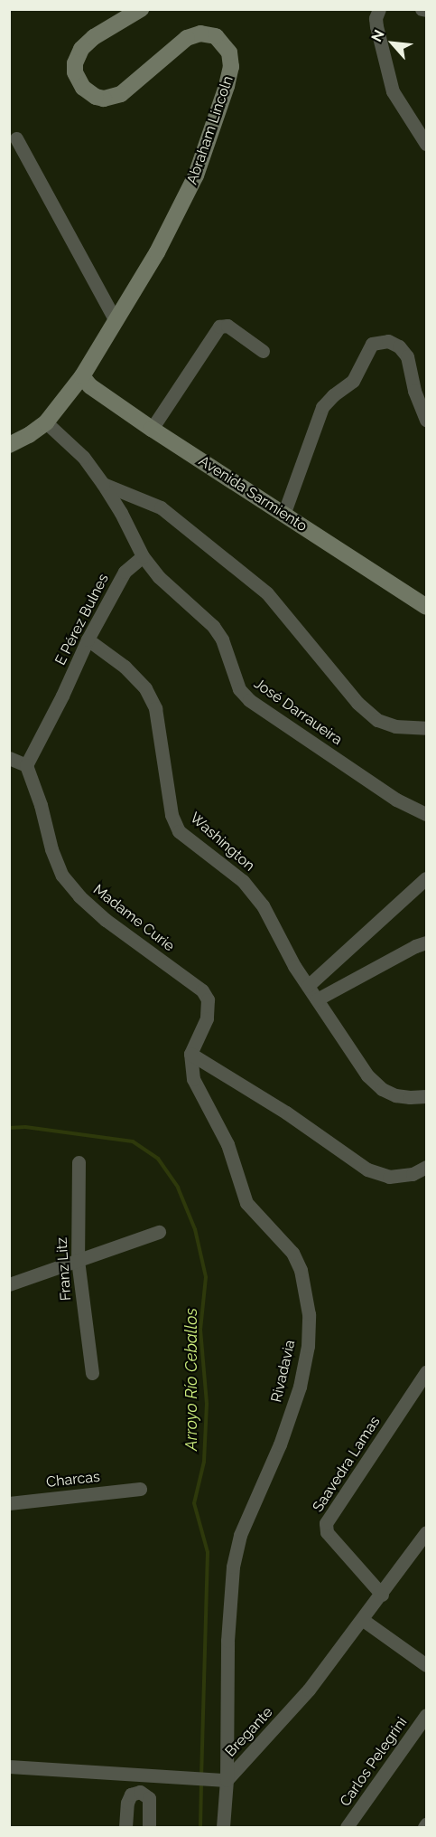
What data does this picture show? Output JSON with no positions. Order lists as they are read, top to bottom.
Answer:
{
  "streets": {
    "street": [
      "Abraham Lincoln",
      "Avenida Sarmiento",
      "E Pérez Bulnes",
      "José Darraueira",
      "Washington",
      "Madame Curie",
      "Franz Litz",
      "Rivadavia",
      "Saavedra Lamas",
      "Charcas",
      "Bregante",
      "Carlos Pelegrini"
    ]
  },
  "crossings": [
    ["Abraham Lincoln", "Avenida Sarmiento"],
    ["E Pérez Bulnes", "José Darraueira"],
    ["E Pérez Bulnes", "Washington"],
    ["E Pérez Bulnes", "Madame Curie"],
    ["Madame Curie", "Rivadavia"],
    ["Rivadavia", "Bregante"],
    ["Saavedra Lamas", "Bregante"]
  ],
  "water": ["Arroyo Río Ceballos"],
  "north": "top left"
}
